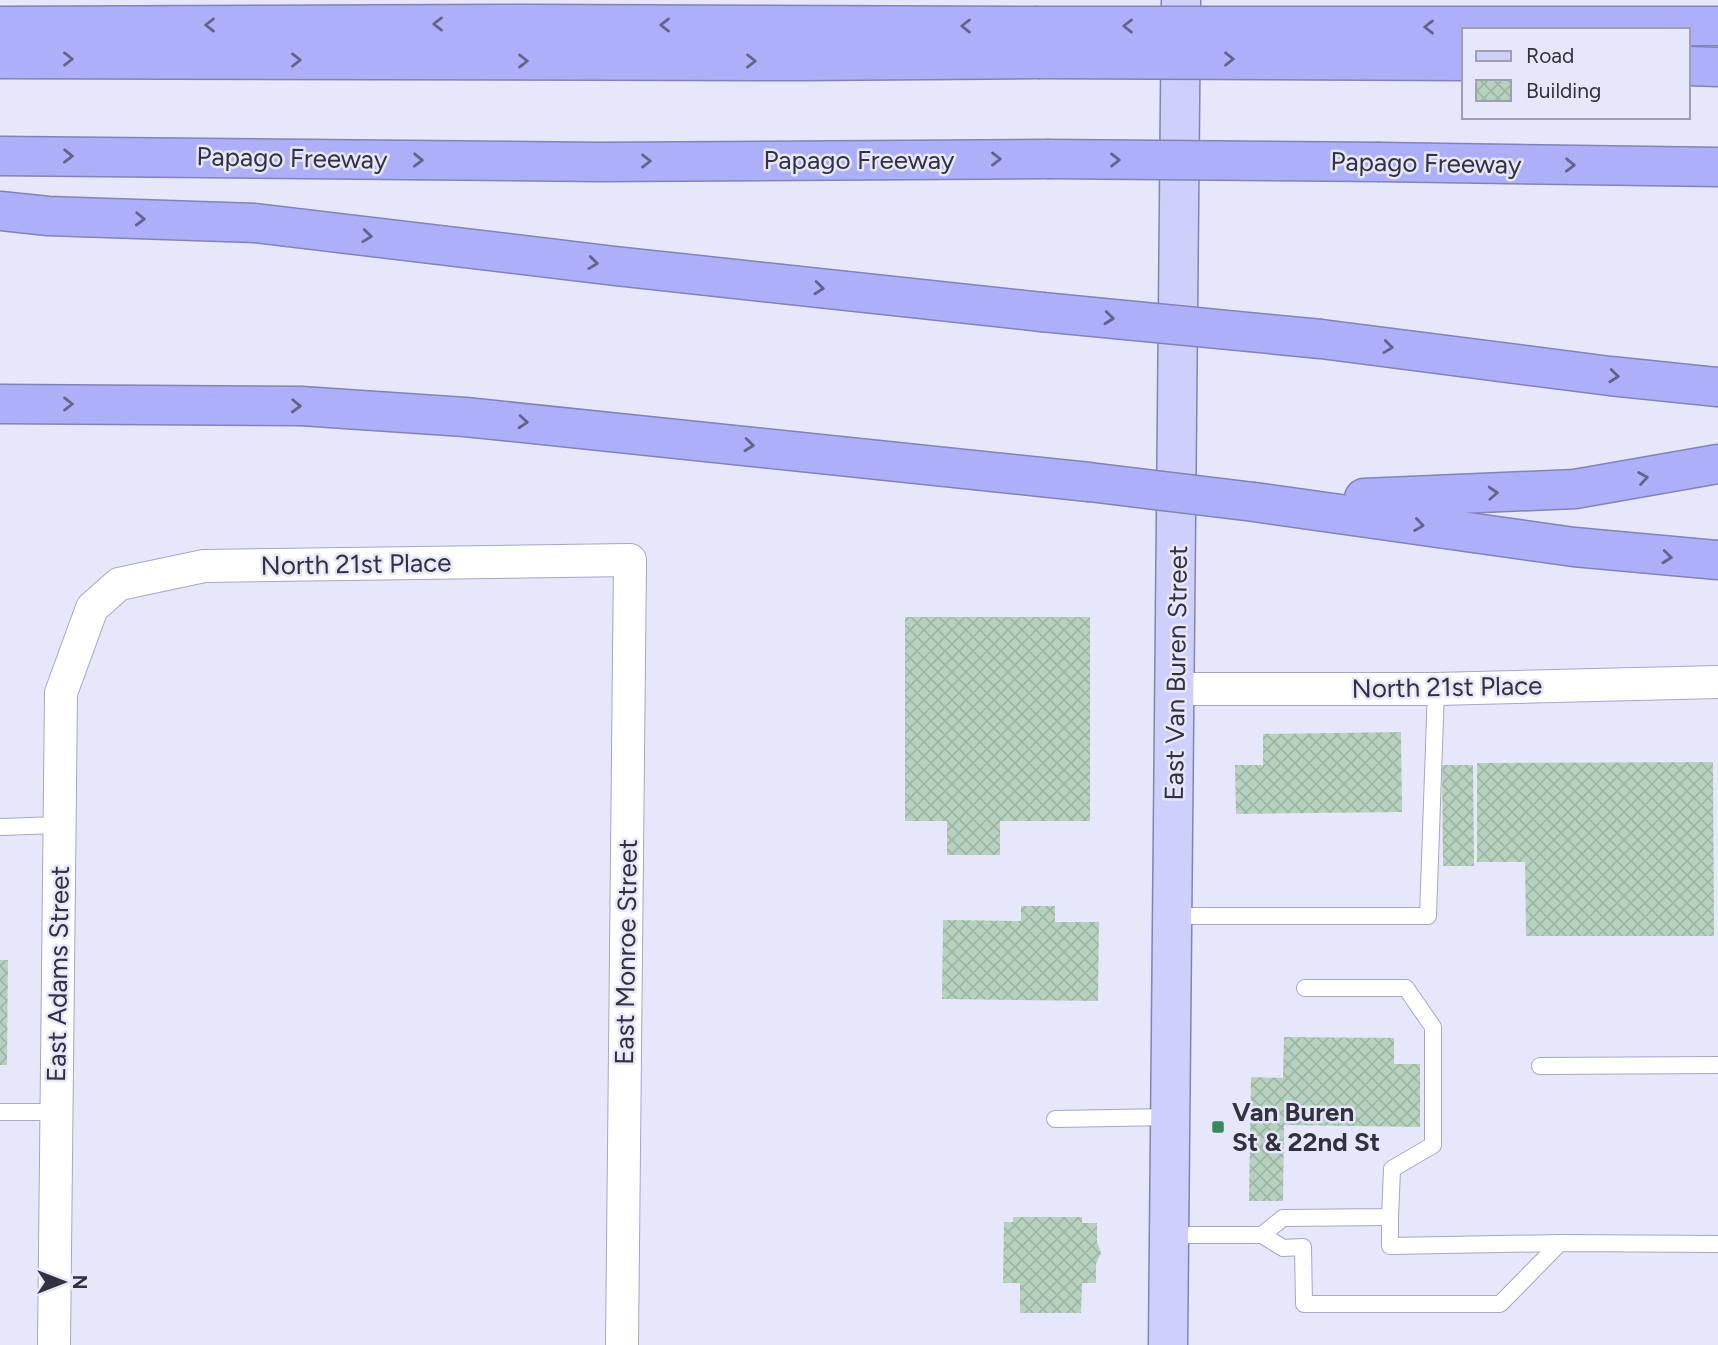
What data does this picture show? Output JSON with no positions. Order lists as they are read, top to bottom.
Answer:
{
  "streets": {
    "highway": ["Papago Freeway"],
    "main road": ["East Van Buren Street"],
    "street": ["North 21st Place", "East Monroe Street", "East Adams Street"]
  },
  "crossings": [
    ["North 21st Place", "East Van Buren Street"],
    ["North 21st Place", "East Monroe Street"],
    ["North 21st Place", "East Adams Street"]
  ],
  "places": {
    "transit": ["Van Buren St & 22nd St"]
  },
  "legend": ["Road", "Building"],
  "north": "right"
}
